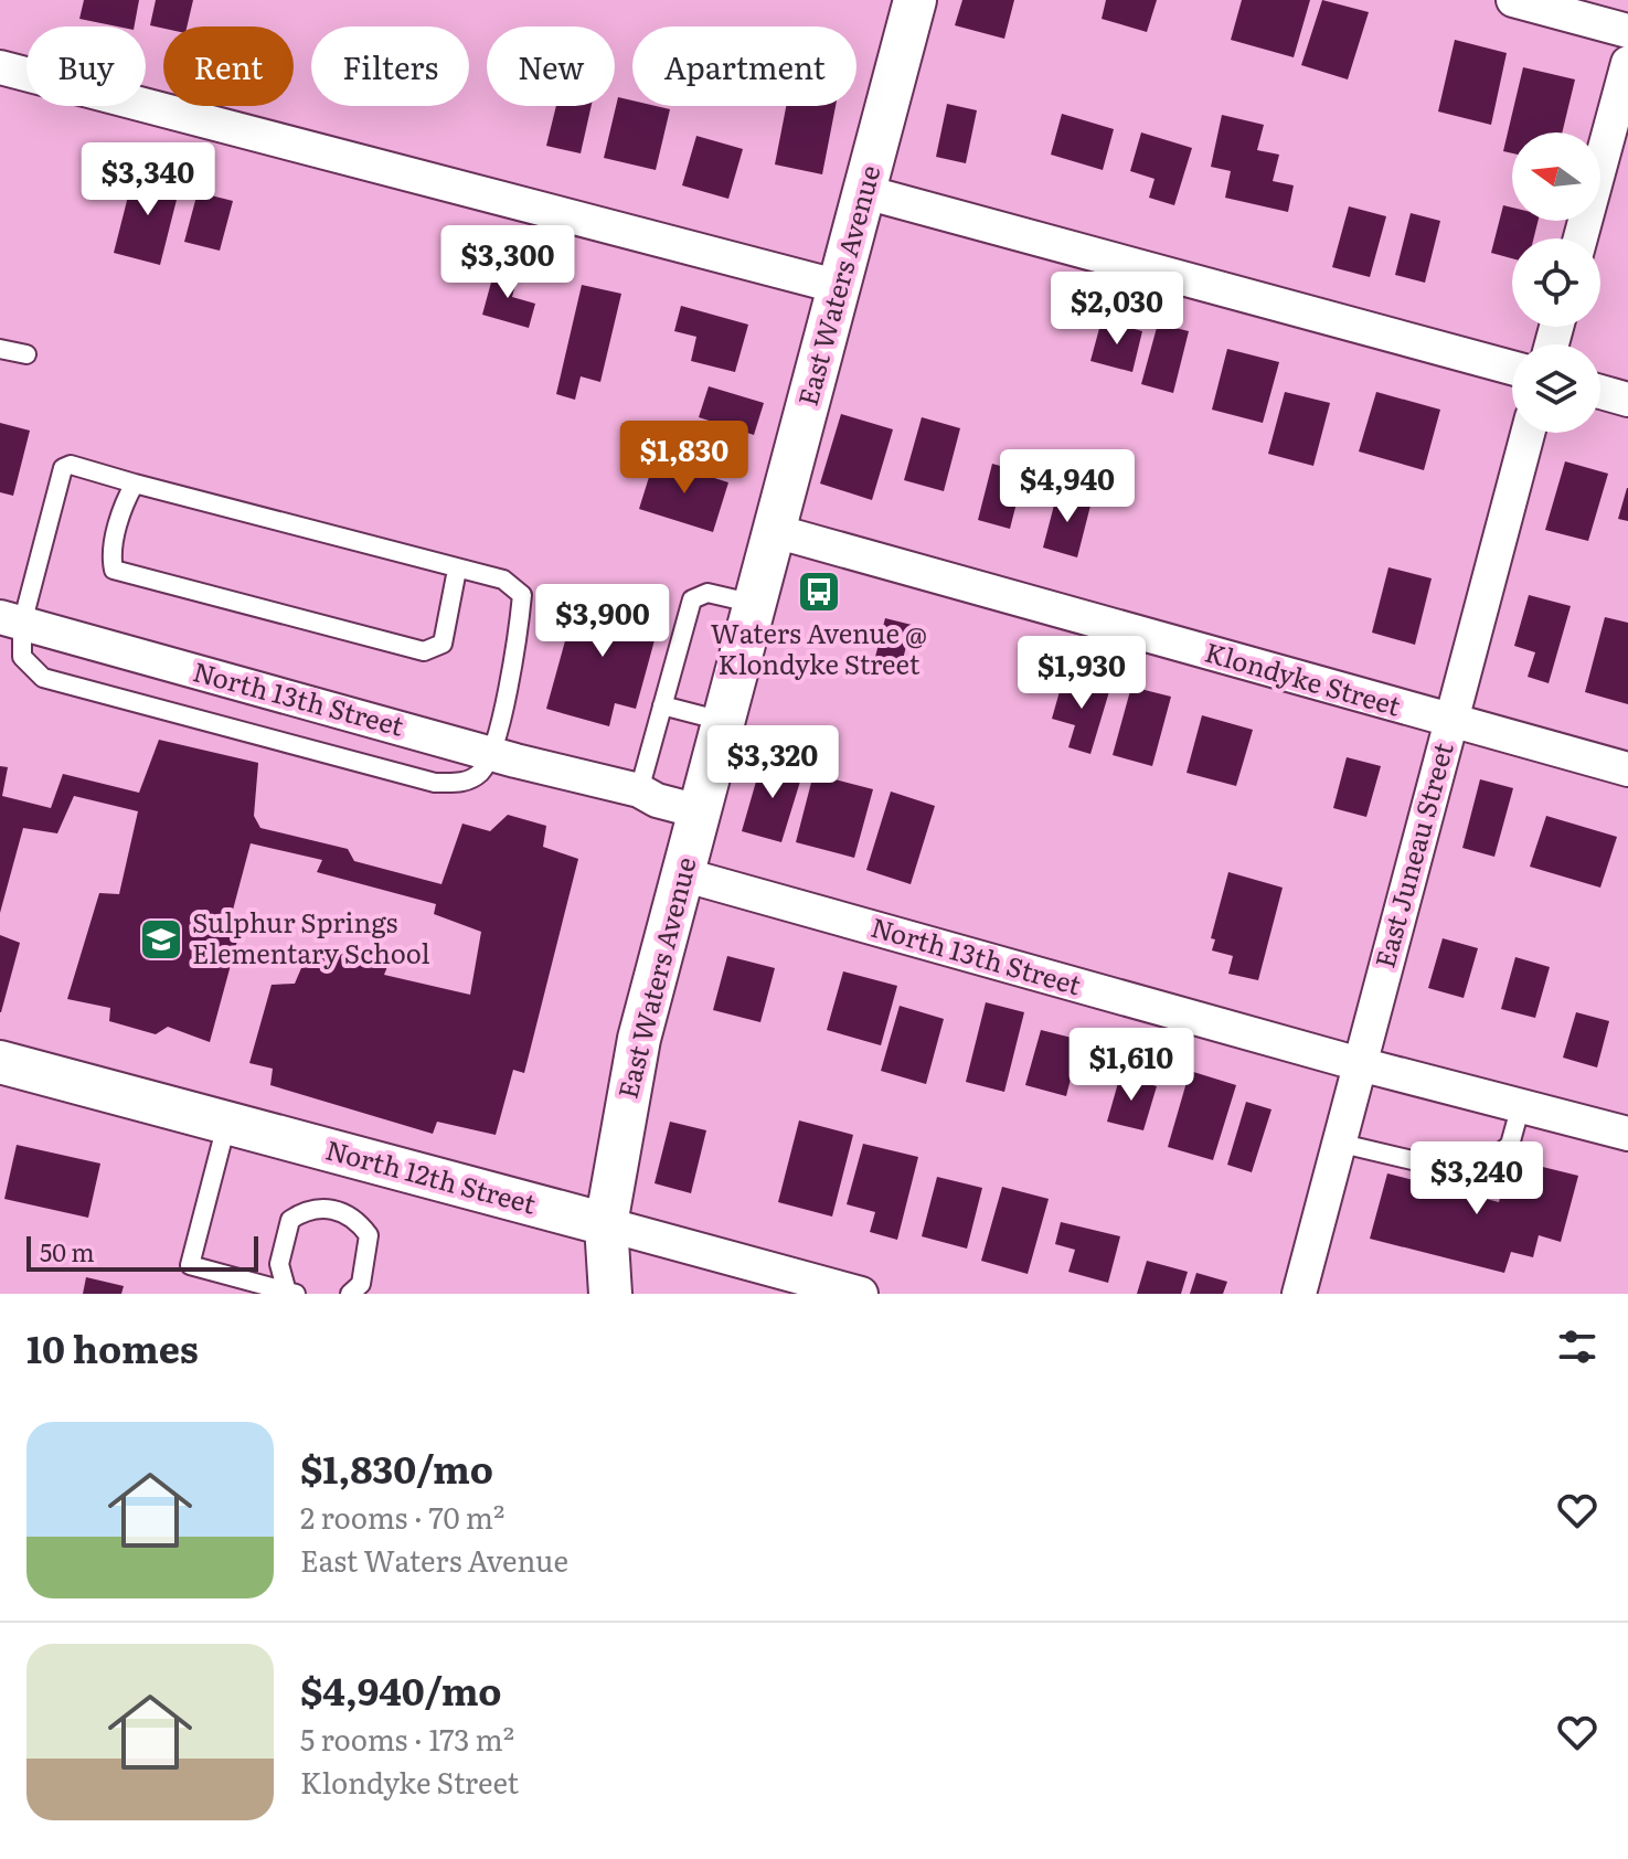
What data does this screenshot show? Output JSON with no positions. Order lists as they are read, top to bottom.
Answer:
{
  "streets": {
    "street": [
      "East Waters Avenue",
      "Klondyke Street",
      "North 13th Street",
      "East Juneau Street",
      "North 12th Street"
    ]
  },
  "crossings": [
    ["East Waters Avenue", "Klondyke Street"],
    ["East Waters Avenue", "North 13th Street"],
    ["East Waters Avenue", "North 12th Street"],
    ["Klondyke Street", "East Juneau Street"],
    ["North 13th Street", "East Juneau Street"]
  ],
  "places": {
    "bus stop": ["Waters Avenue @ Klondyke Street"],
    "school or university": ["Sulphur Springs Elementary School"]
  },
  "scale_bar": "50 m",
  "north": "left",
  "page": {
    "chip": [
      "Buy",
      "Rent",
      "Filters",
      "New",
      "Apartment"
    ],
    "price": [
      "$3,340",
      "$3,300",
      "$2,030",
      "$1,830",
      "$4,940",
      "$3,900",
      "$1,930",
      "$3,320",
      "$1,610",
      "$3,240"
    ],
    "scale": "50 m",
    "heading": "10 homes",
    "list": [
      {
        "name": "$1,830/mo",
        "note": "2 rooms · 70 m² · East Waters Avenue"
      },
      {
        "name": "$4,940/mo",
        "note": "5 rooms · 173 m² · Klondyke Street"
      }
    ]
  }
}
